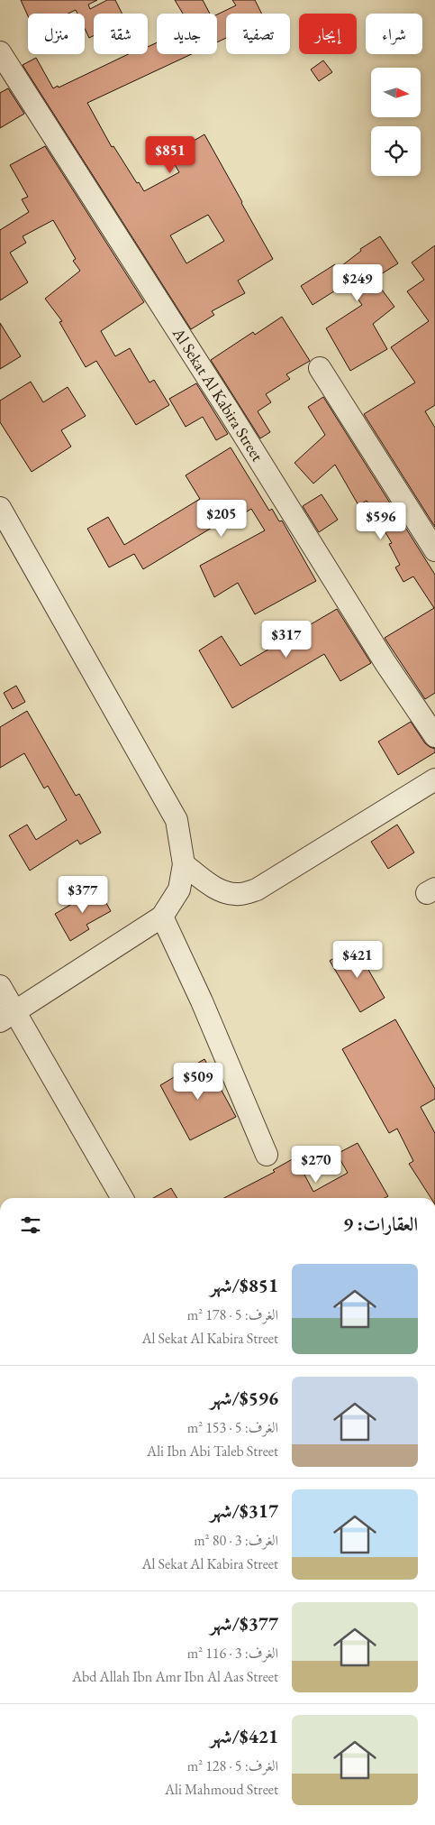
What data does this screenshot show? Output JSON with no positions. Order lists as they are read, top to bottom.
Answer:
{
  "streets": {
    "street": ["Al Sekat Al Kabira Street"]
  },
  "north": "right",
  "page": {
    "chip": [
      "شراء",
      "إيجار",
      "تصفية",
      "جديد",
      "شقة",
      "منزل"
    ],
    "price": [
      "$851",
      "$249",
      "$205",
      "$596",
      "$317",
      "$377",
      "$421",
      "$509",
      "$270"
    ],
    "heading": "العقارات: 9",
    "list": [
      {
        "name": "$851/شهر",
        "note": "الغرف: 5 · 178 m² · Al Sekat Al Kabira Street"
      },
      {
        "name": "$596/شهر",
        "note": "الغرف: 5 · 153 m² · Ali Ibn Abi Taleb Street"
      },
      {
        "name": "$317/شهر",
        "note": "الغرف: 3 · 80 m² · Al Sekat Al Kabira Street"
      },
      {
        "name": "$377/شهر",
        "note": "الغرف: 3 · 116 m² · Abd Allah Ibn Amr Ibn Al Aas Street"
      },
      {
        "name": "$421/شهر",
        "note": "الغرف: 5 · 128 m² · Ali Mahmoud Street"
      }
    ]
  }
}
